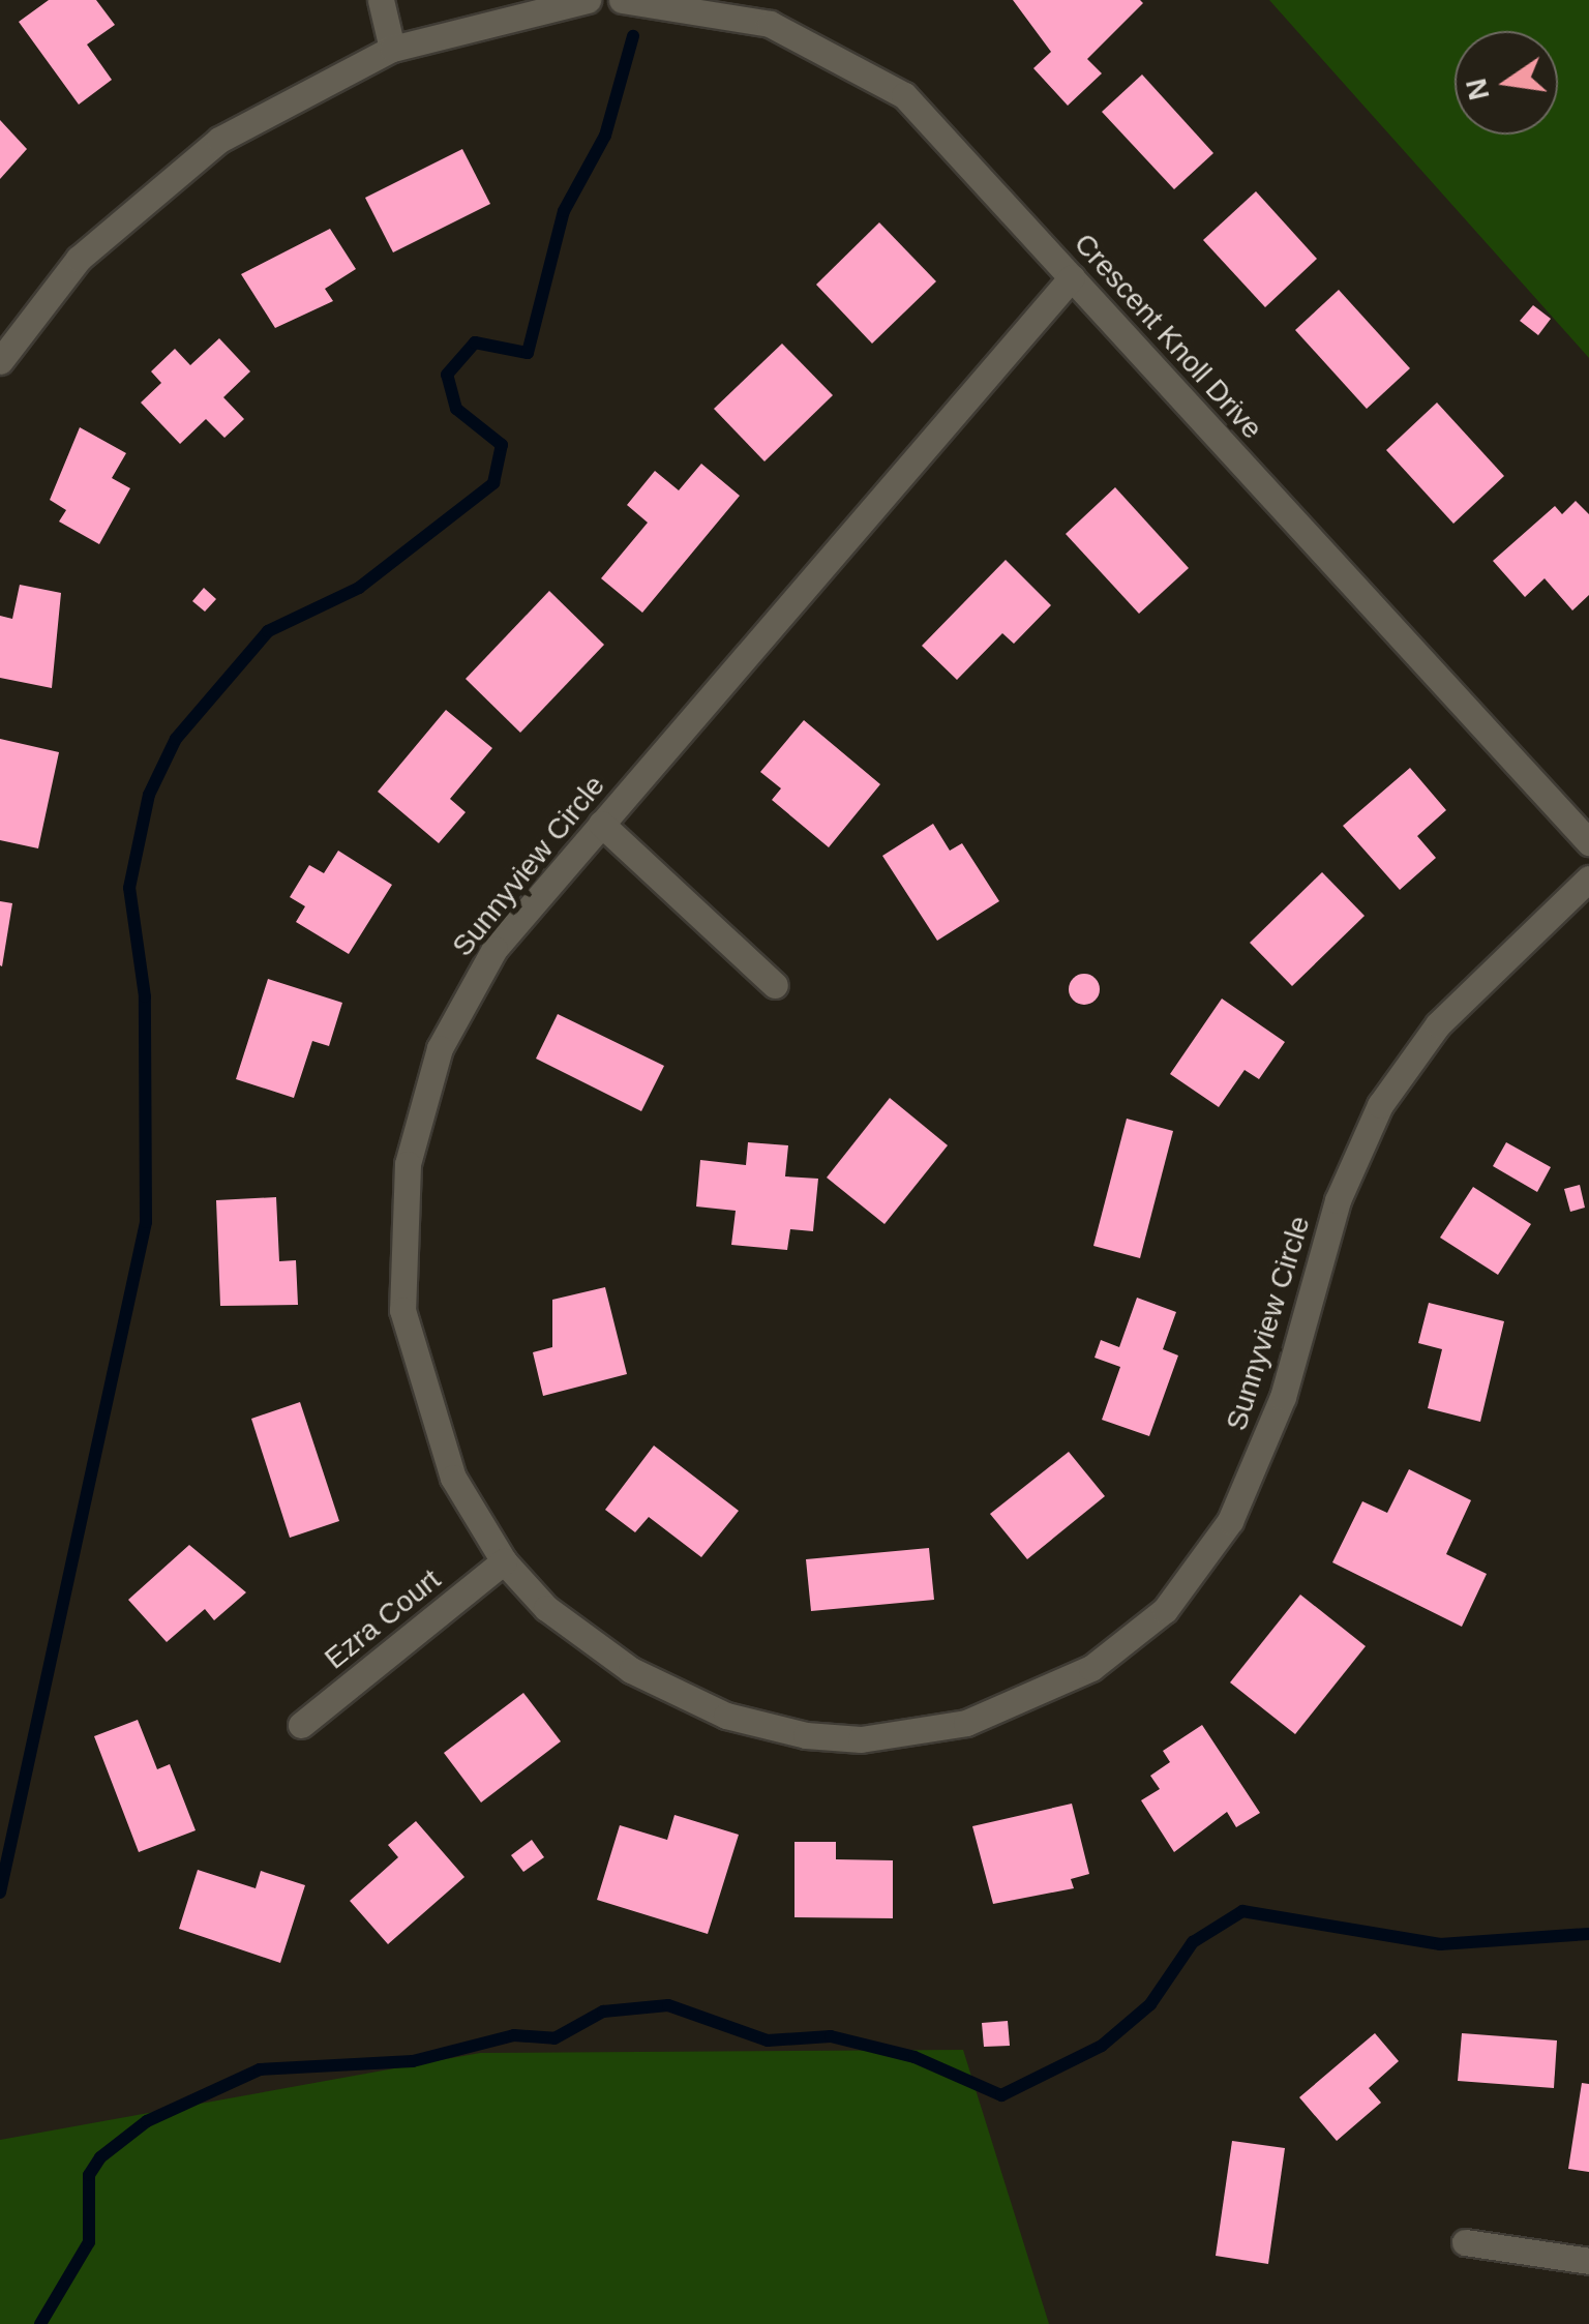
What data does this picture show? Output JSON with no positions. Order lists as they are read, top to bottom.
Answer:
{
  "streets": {
    "street": ["Crescent Knoll Drive", "Sunnyview Circle", "Ezra Court"]
  },
  "crossings": [
    ["Crescent Knoll Drive", "Sunnyview Circle"],
    ["Sunnyview Circle", "Ezra Court"]
  ],
  "north": "left"
}
